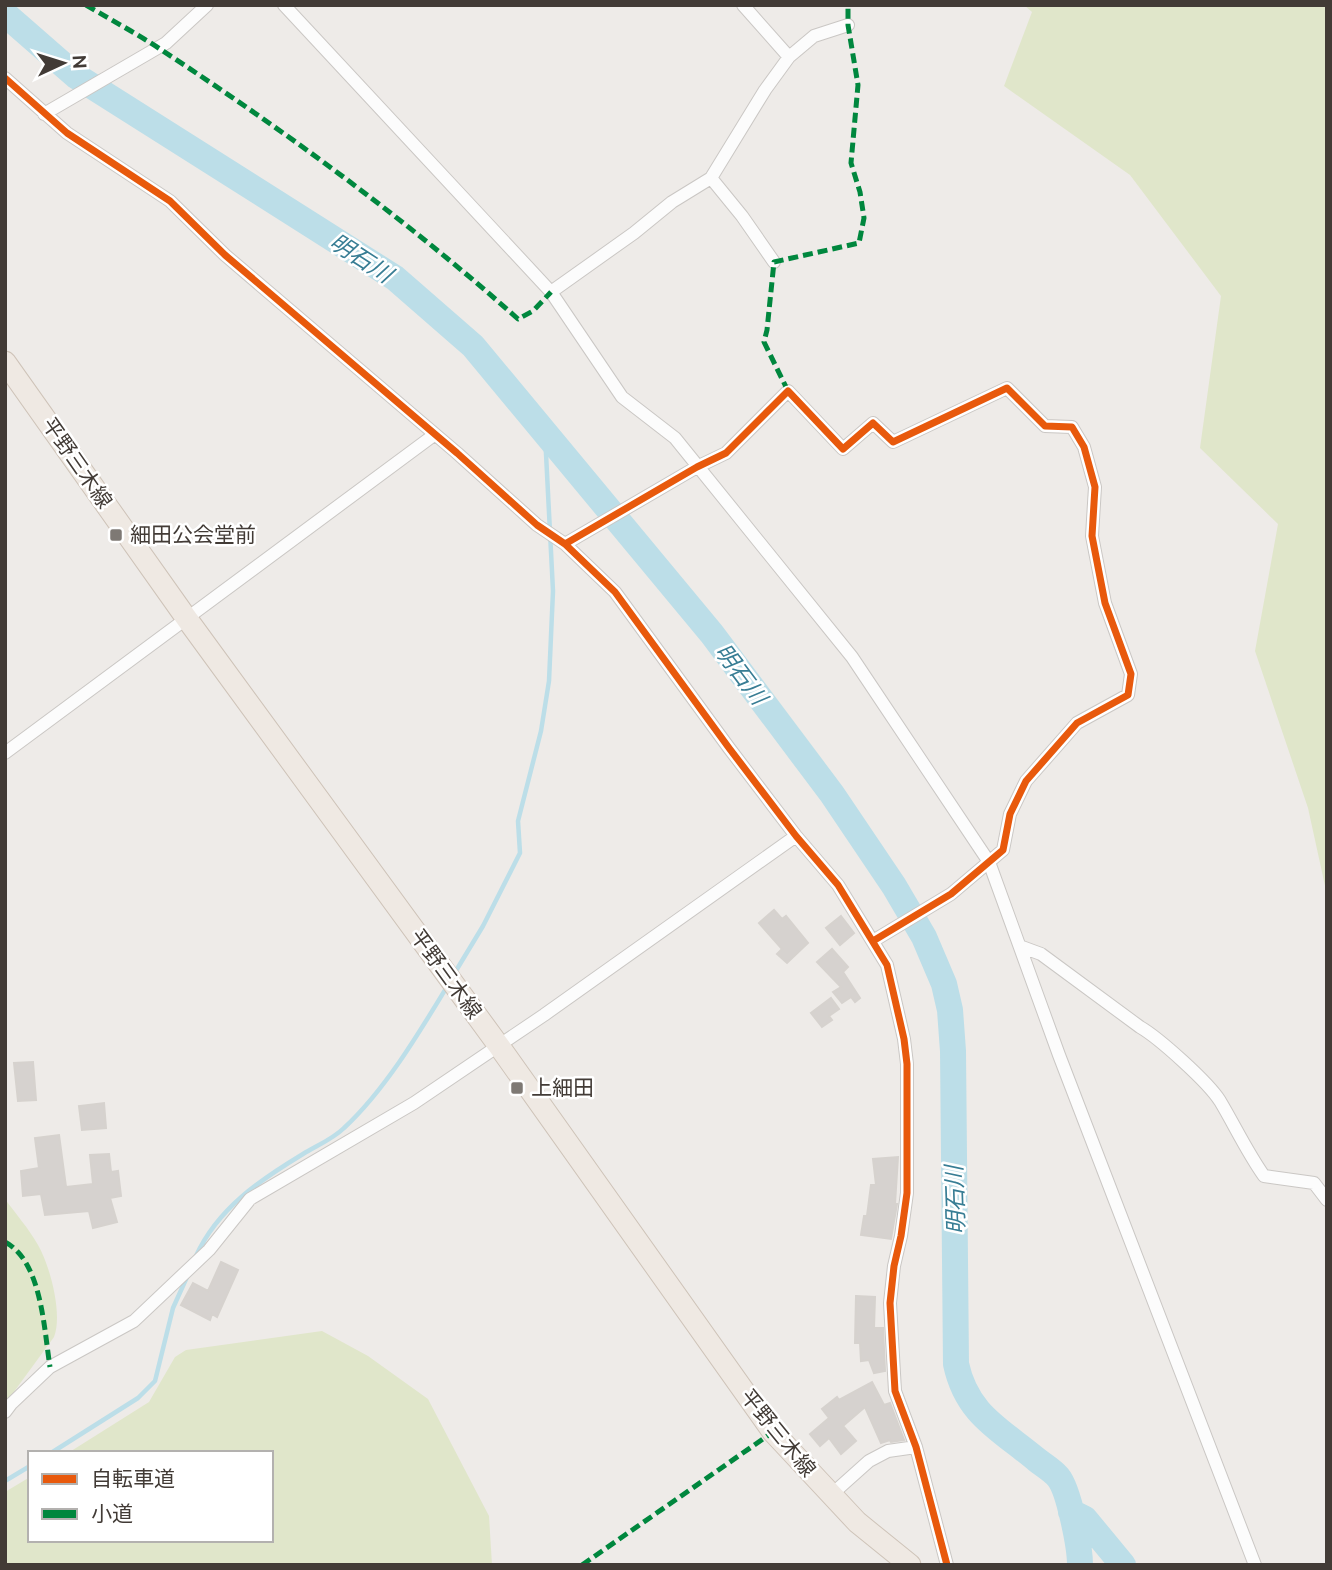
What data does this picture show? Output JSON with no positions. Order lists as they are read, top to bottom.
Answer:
{
  "streets": {
    "main road": ["平野三木線"]
  },
  "water": ["明石川"],
  "places": {
    "transit": ["細田公会堂前", "上細田"]
  },
  "legend": ["自転車道", "小道"],
  "north": "right"
}
